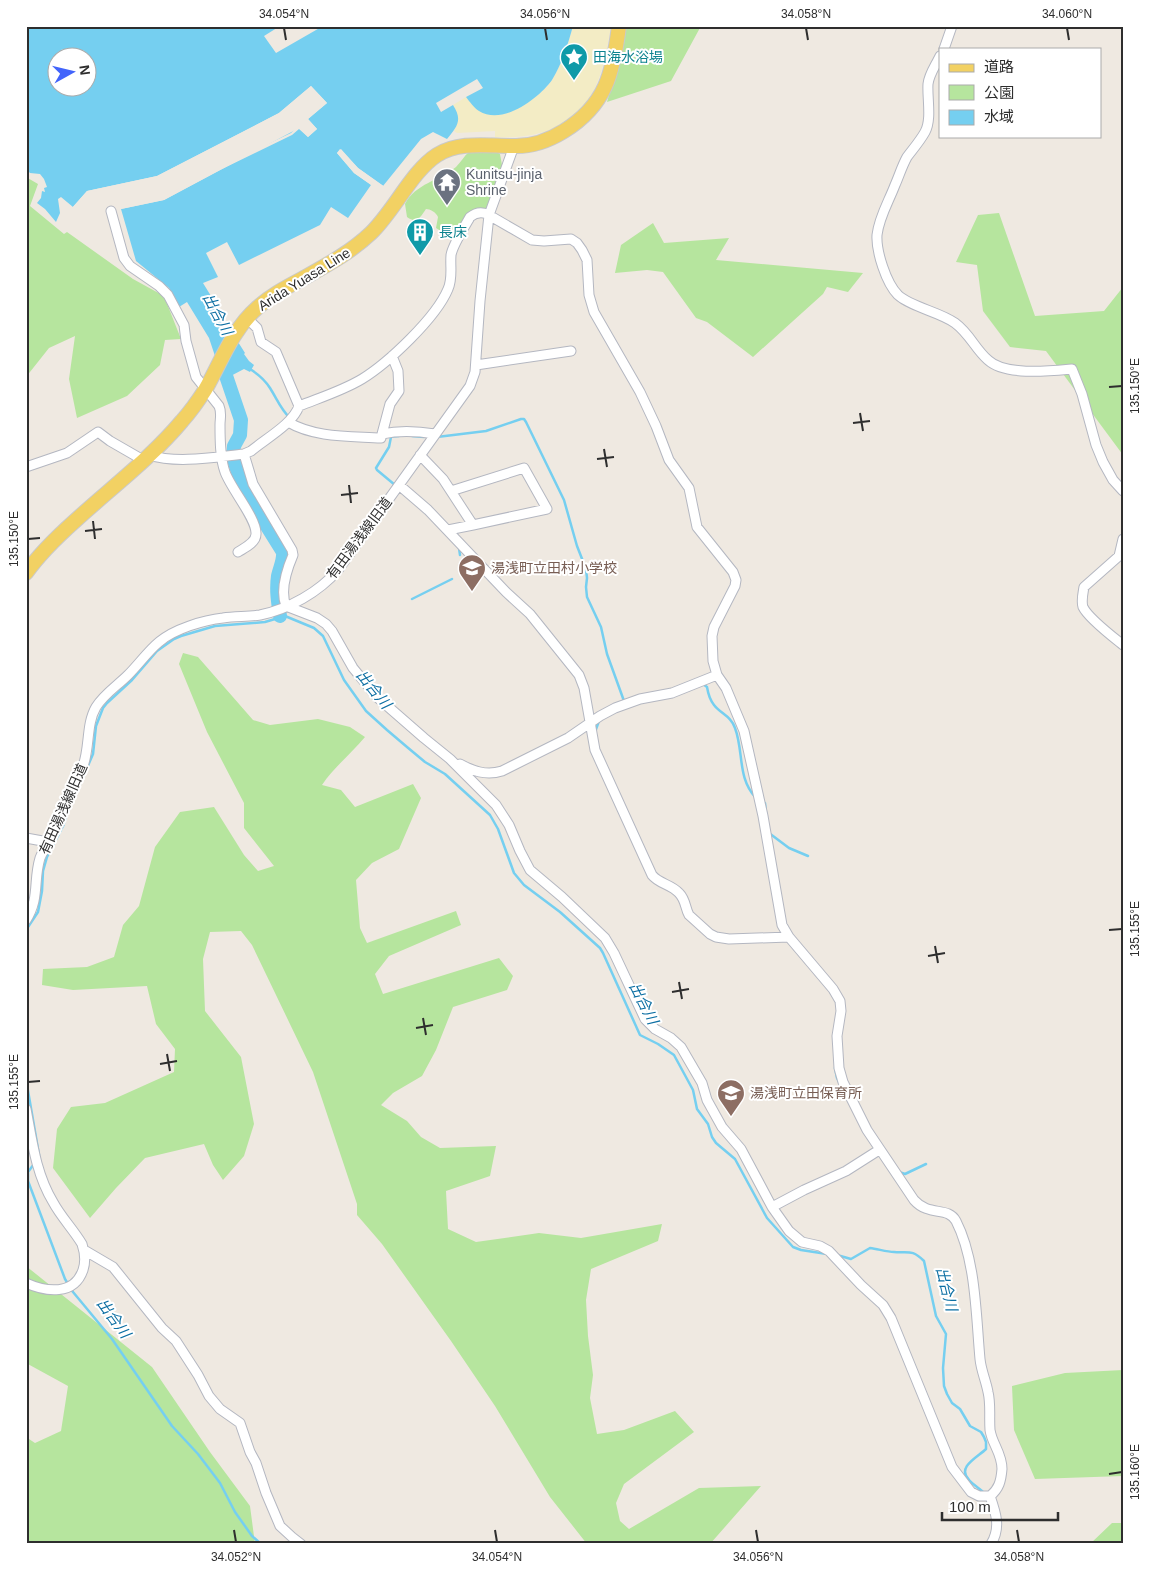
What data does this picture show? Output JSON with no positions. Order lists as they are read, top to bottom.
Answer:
{
  "streets": {
    "main road": ["Arida Yuasa Line"],
    "street": ["有田湯浅線旧道"]
  },
  "crossings": [
    ["Arida Yuasa Line", "有田湯浅線旧道"]
  ],
  "water": ["出合川"],
  "places": {
    "place": ["田海水浴場"],
    "temple": ["Kunitsu-jinja Shrine"],
    "building": ["長床"],
    "school or university": ["湯浅町立田村小学校", "湯浅町立田保育所"]
  },
  "legend": ["道路", "公園", "水域"],
  "scale_bar": "100 m",
  "north": "right",
  "coordinates": [
    "34.054°N",
    "34.056°N",
    "34.058°N",
    "34.060°N",
    "135.150°E",
    "135.155°E",
    "135.160°E",
    "34.052°N"
  ]
}
